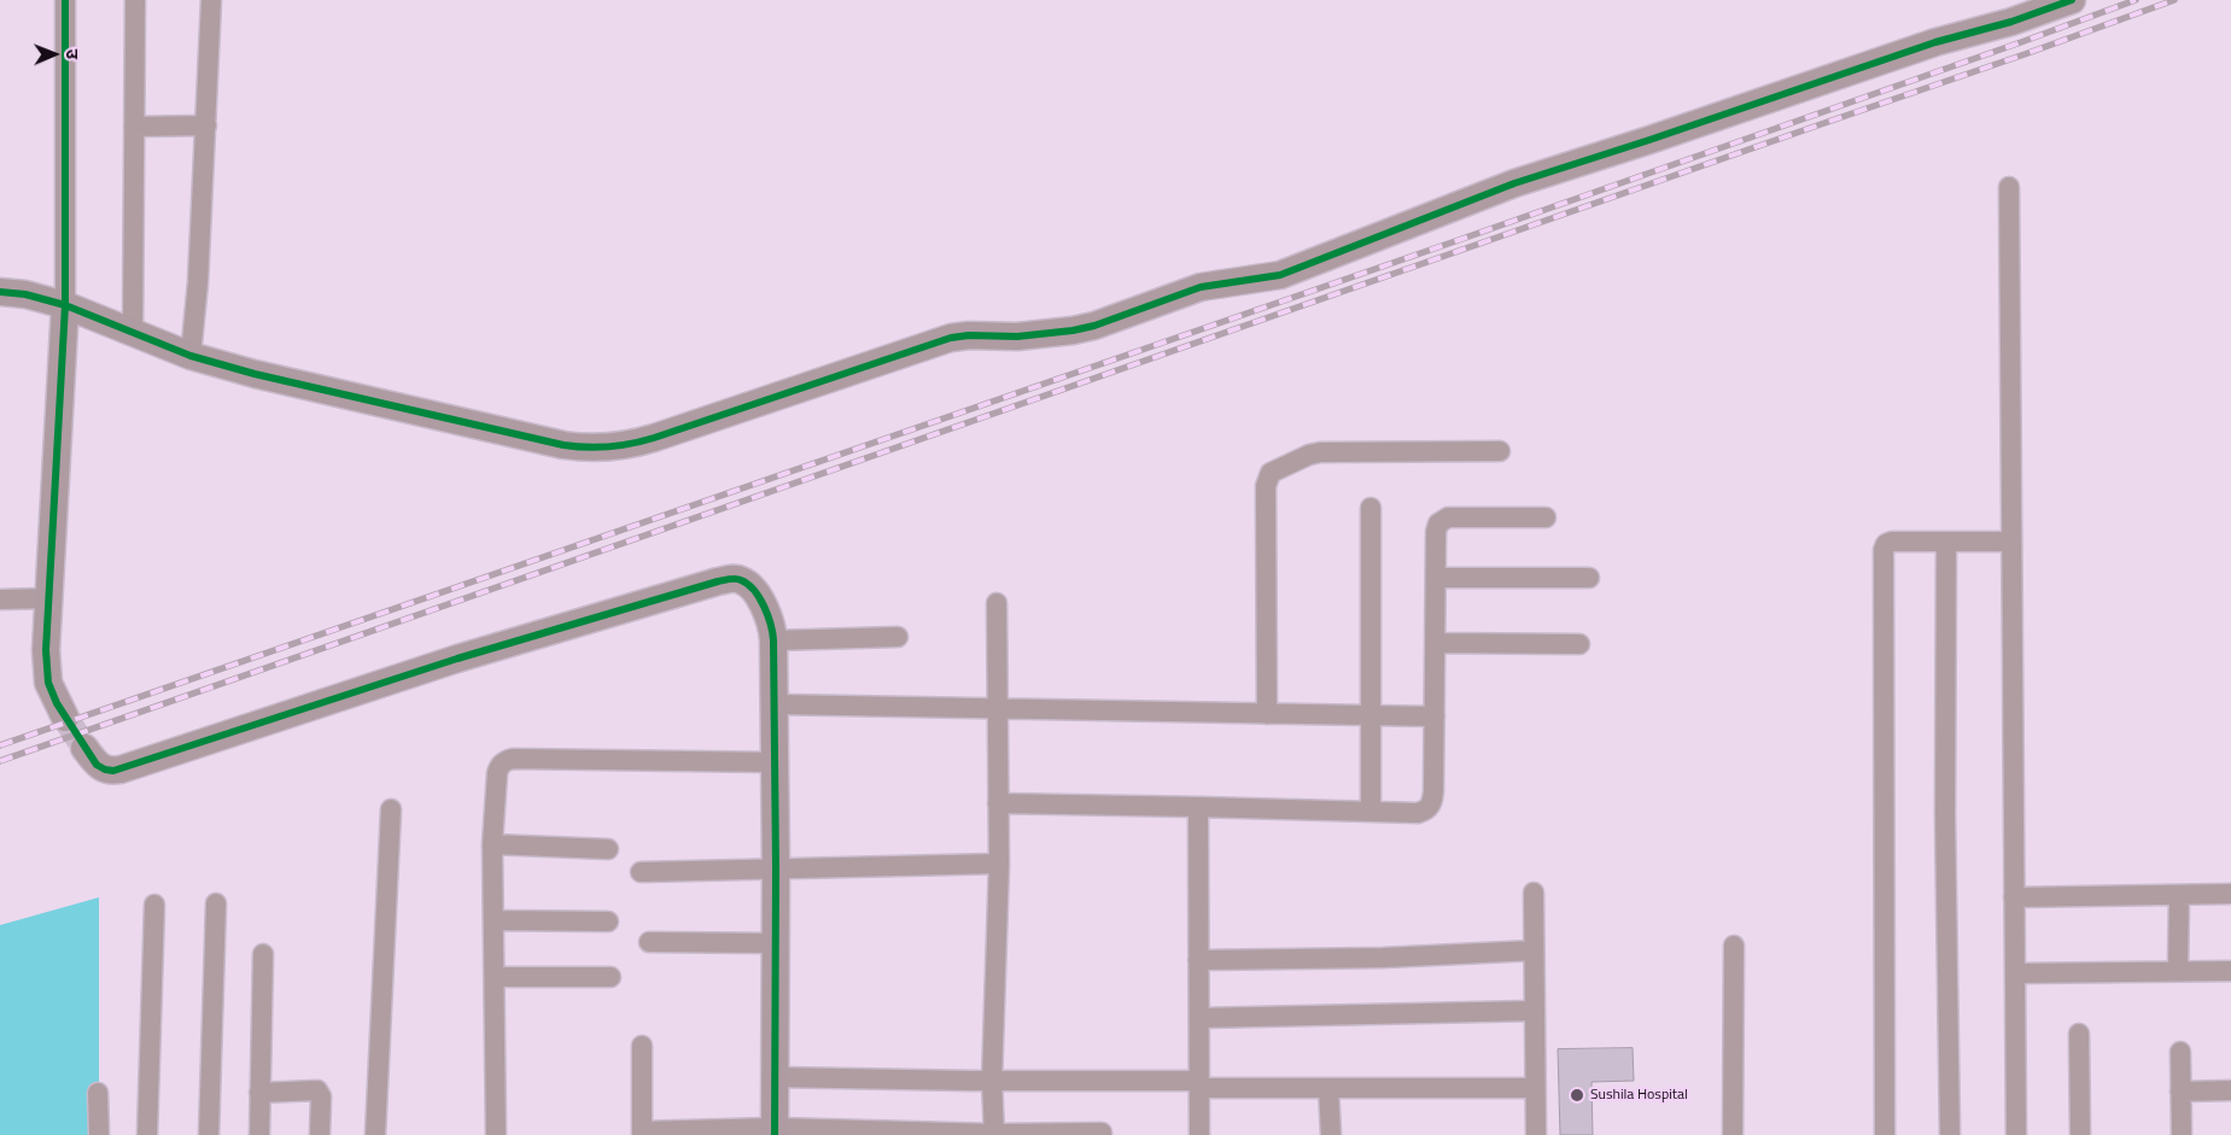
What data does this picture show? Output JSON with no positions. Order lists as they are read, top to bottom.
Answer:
{
  "places": ["Sushila Hospital"],
  "north": "right"
}
